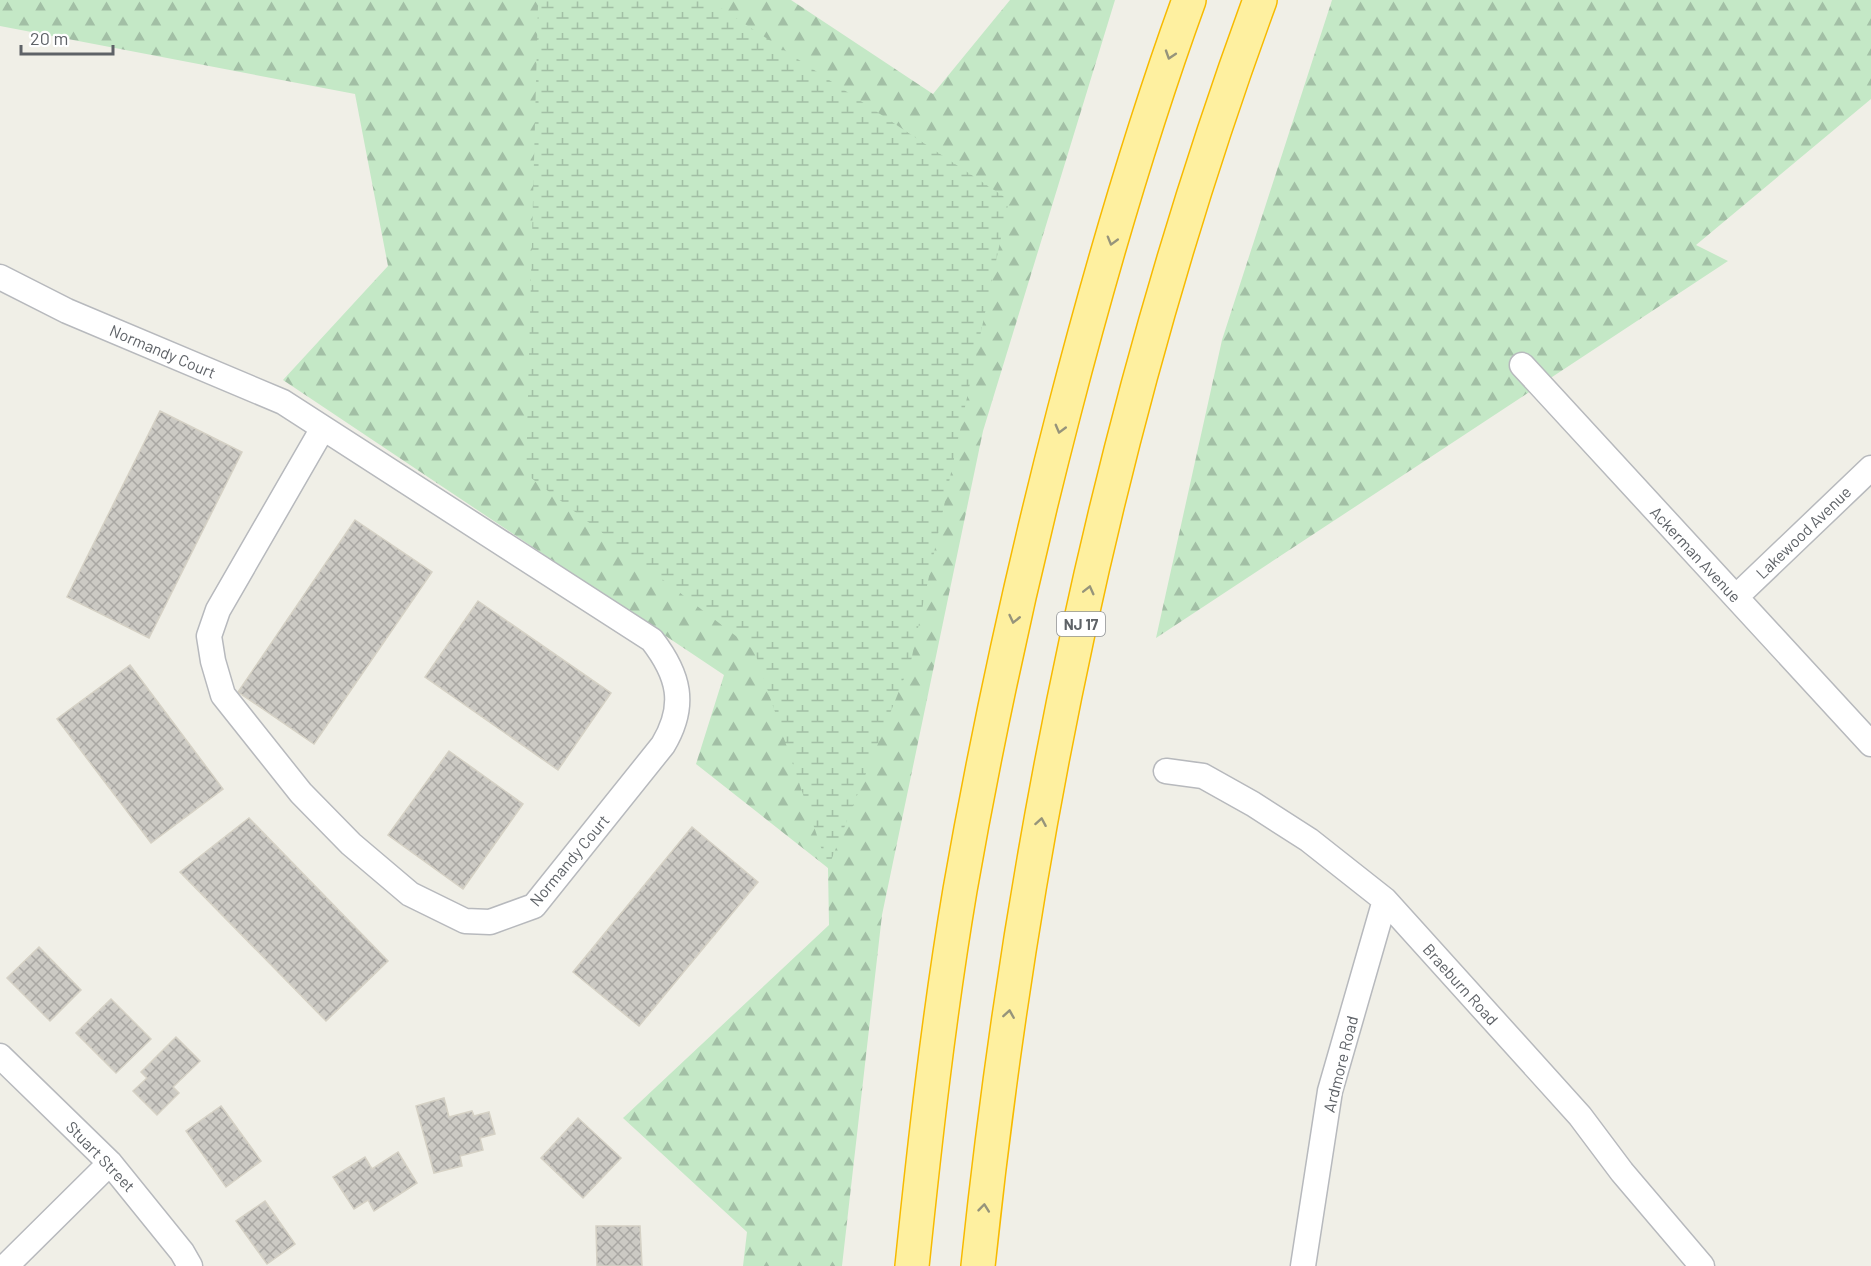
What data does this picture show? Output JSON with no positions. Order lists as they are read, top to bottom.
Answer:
{
  "streets": {
    "highway": ["NJ 17"],
    "street": [
      "Normandy Court",
      "Lakewood Avenue",
      "Ackerman Avenue",
      "Braeburn Road",
      "Ardmore Road",
      "Stuart Street"
    ]
  },
  "crossings": [
    ["Lakewood Avenue", "Ackerman Avenue"],
    ["Braeburn Road", "Ardmore Road"]
  ],
  "scale_bar": "20 m"
}
